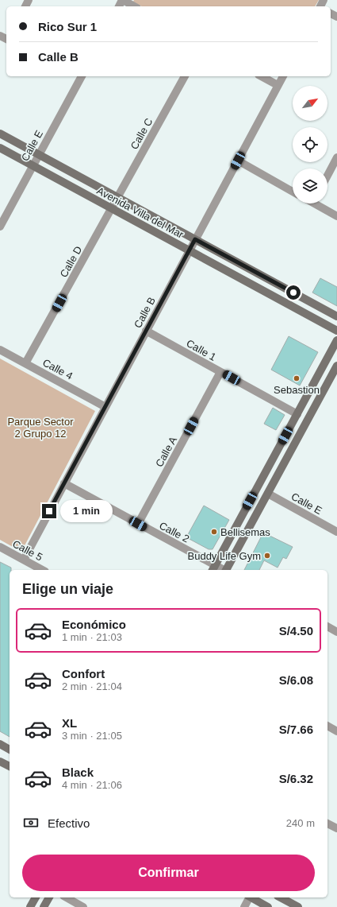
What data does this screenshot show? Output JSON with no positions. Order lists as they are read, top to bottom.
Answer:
{
  "streets": {
    "street": [
      "Calle C",
      "Calle E",
      "Avenida Villa del Mar",
      "Calle D",
      "Calle B",
      "Calle 1",
      "Calle 4",
      "Calle A",
      "Calle 2",
      "Calle 5"
    ]
  },
  "crossings": [
    ["Calle C", "Avenida Villa del Mar"],
    ["Calle C", "Calle D"],
    ["Calle E", "Avenida Villa del Mar"],
    ["Avenida Villa del Mar", "Calle D"],
    ["Avenida Villa del Mar", "Calle B"],
    ["Calle D", "Calle 4"],
    ["Calle B", "Calle 1"],
    ["Calle B", "Calle 4"],
    ["Calle B", "Calle 2"],
    ["Calle B", "Calle 5"],
    ["Calle 1", "Calle A"],
    ["Calle A", "Calle 2"]
  ],
  "parks": ["Parque Sector 2 Grupo 12"],
  "places": ["Sebastion", "Bellisemas", "Buddy Life Gym"],
  "north": "top right",
  "page": {
    "banner": ["Rico Sur 1", "Calle B"],
    "bubble": "1 min",
    "heading": "Elige un viaje",
    "list": [
      {
        "name": "Económico",
        "note": "1 min · 21:03",
        "value": "S/4.50"
      },
      {
        "name": "Confort",
        "note": "2 min · 21:04",
        "value": "S/6.08"
      },
      {
        "name": "XL",
        "note": "3 min · 21:05",
        "value": "S/7.66"
      },
      {
        "name": "Black",
        "note": "4 min · 21:06",
        "value": "S/6.32"
      }
    ],
    "pay": ["Efectivo", "240 m"],
    "buttons": "Confirmar"
  }
}
